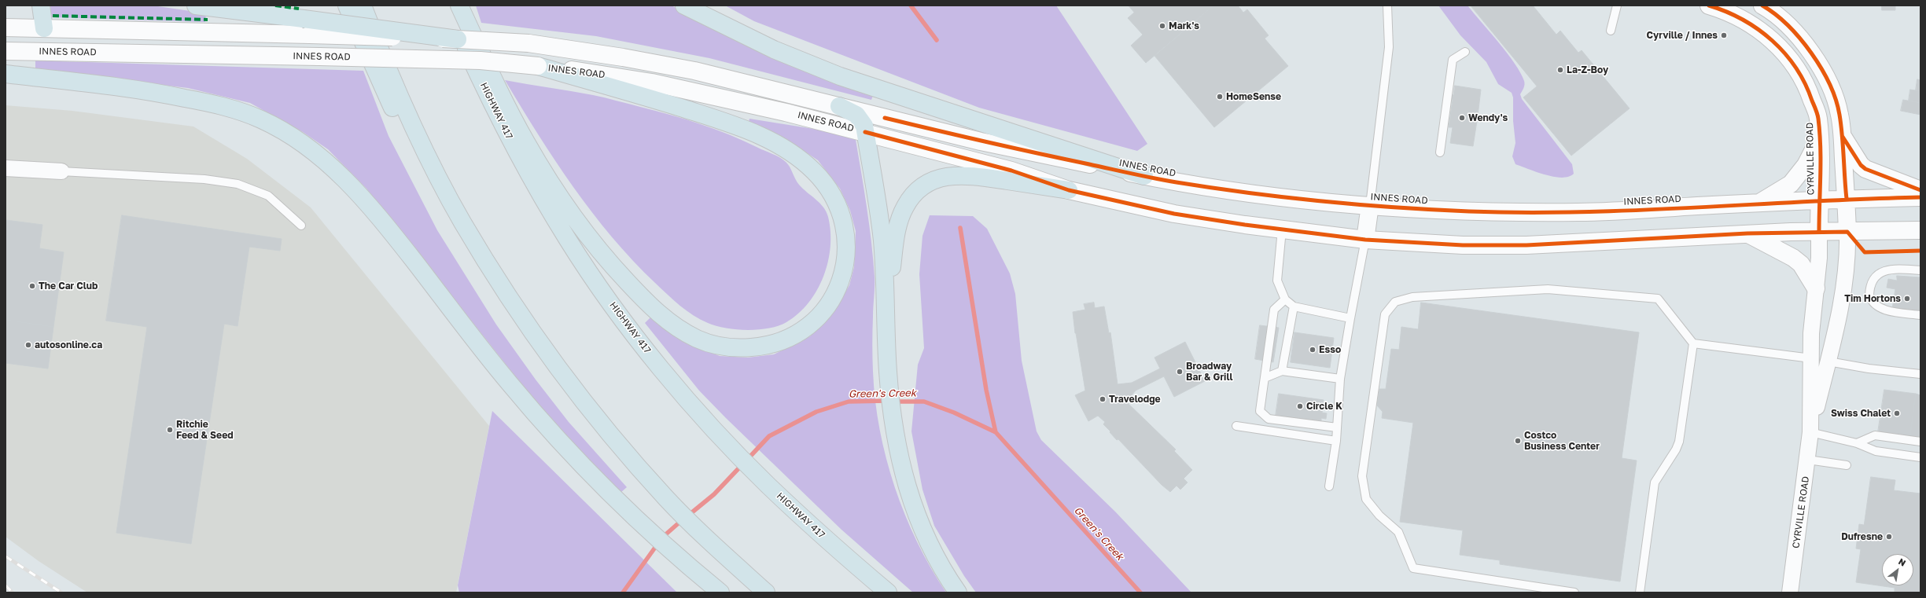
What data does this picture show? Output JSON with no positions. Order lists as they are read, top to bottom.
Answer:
{
  "streets": {
    "highway": ["HIGHWAY 417"],
    "main road": ["INNES ROAD", "CYRVILLE ROAD"]
  },
  "crossings": [
    ["INNES ROAD", "CYRVILLE ROAD"]
  ],
  "water": ["Green's Creek"],
  "places": [
    "Mark's",
    "Cyrville / Innes",
    "La-Z-Boy",
    "HomeSense",
    "Wendy's",
    "The Car Club",
    "Tim Hortons",
    "autosonline.ca",
    "Esso",
    "Broadway Bar & Grill",
    "Travelodge",
    "Circle K",
    "Swiss Chalet",
    "Ritchie Feed & Seed",
    "Costco Business Center",
    "Dufresne"
  ],
  "north": "top right"
}
